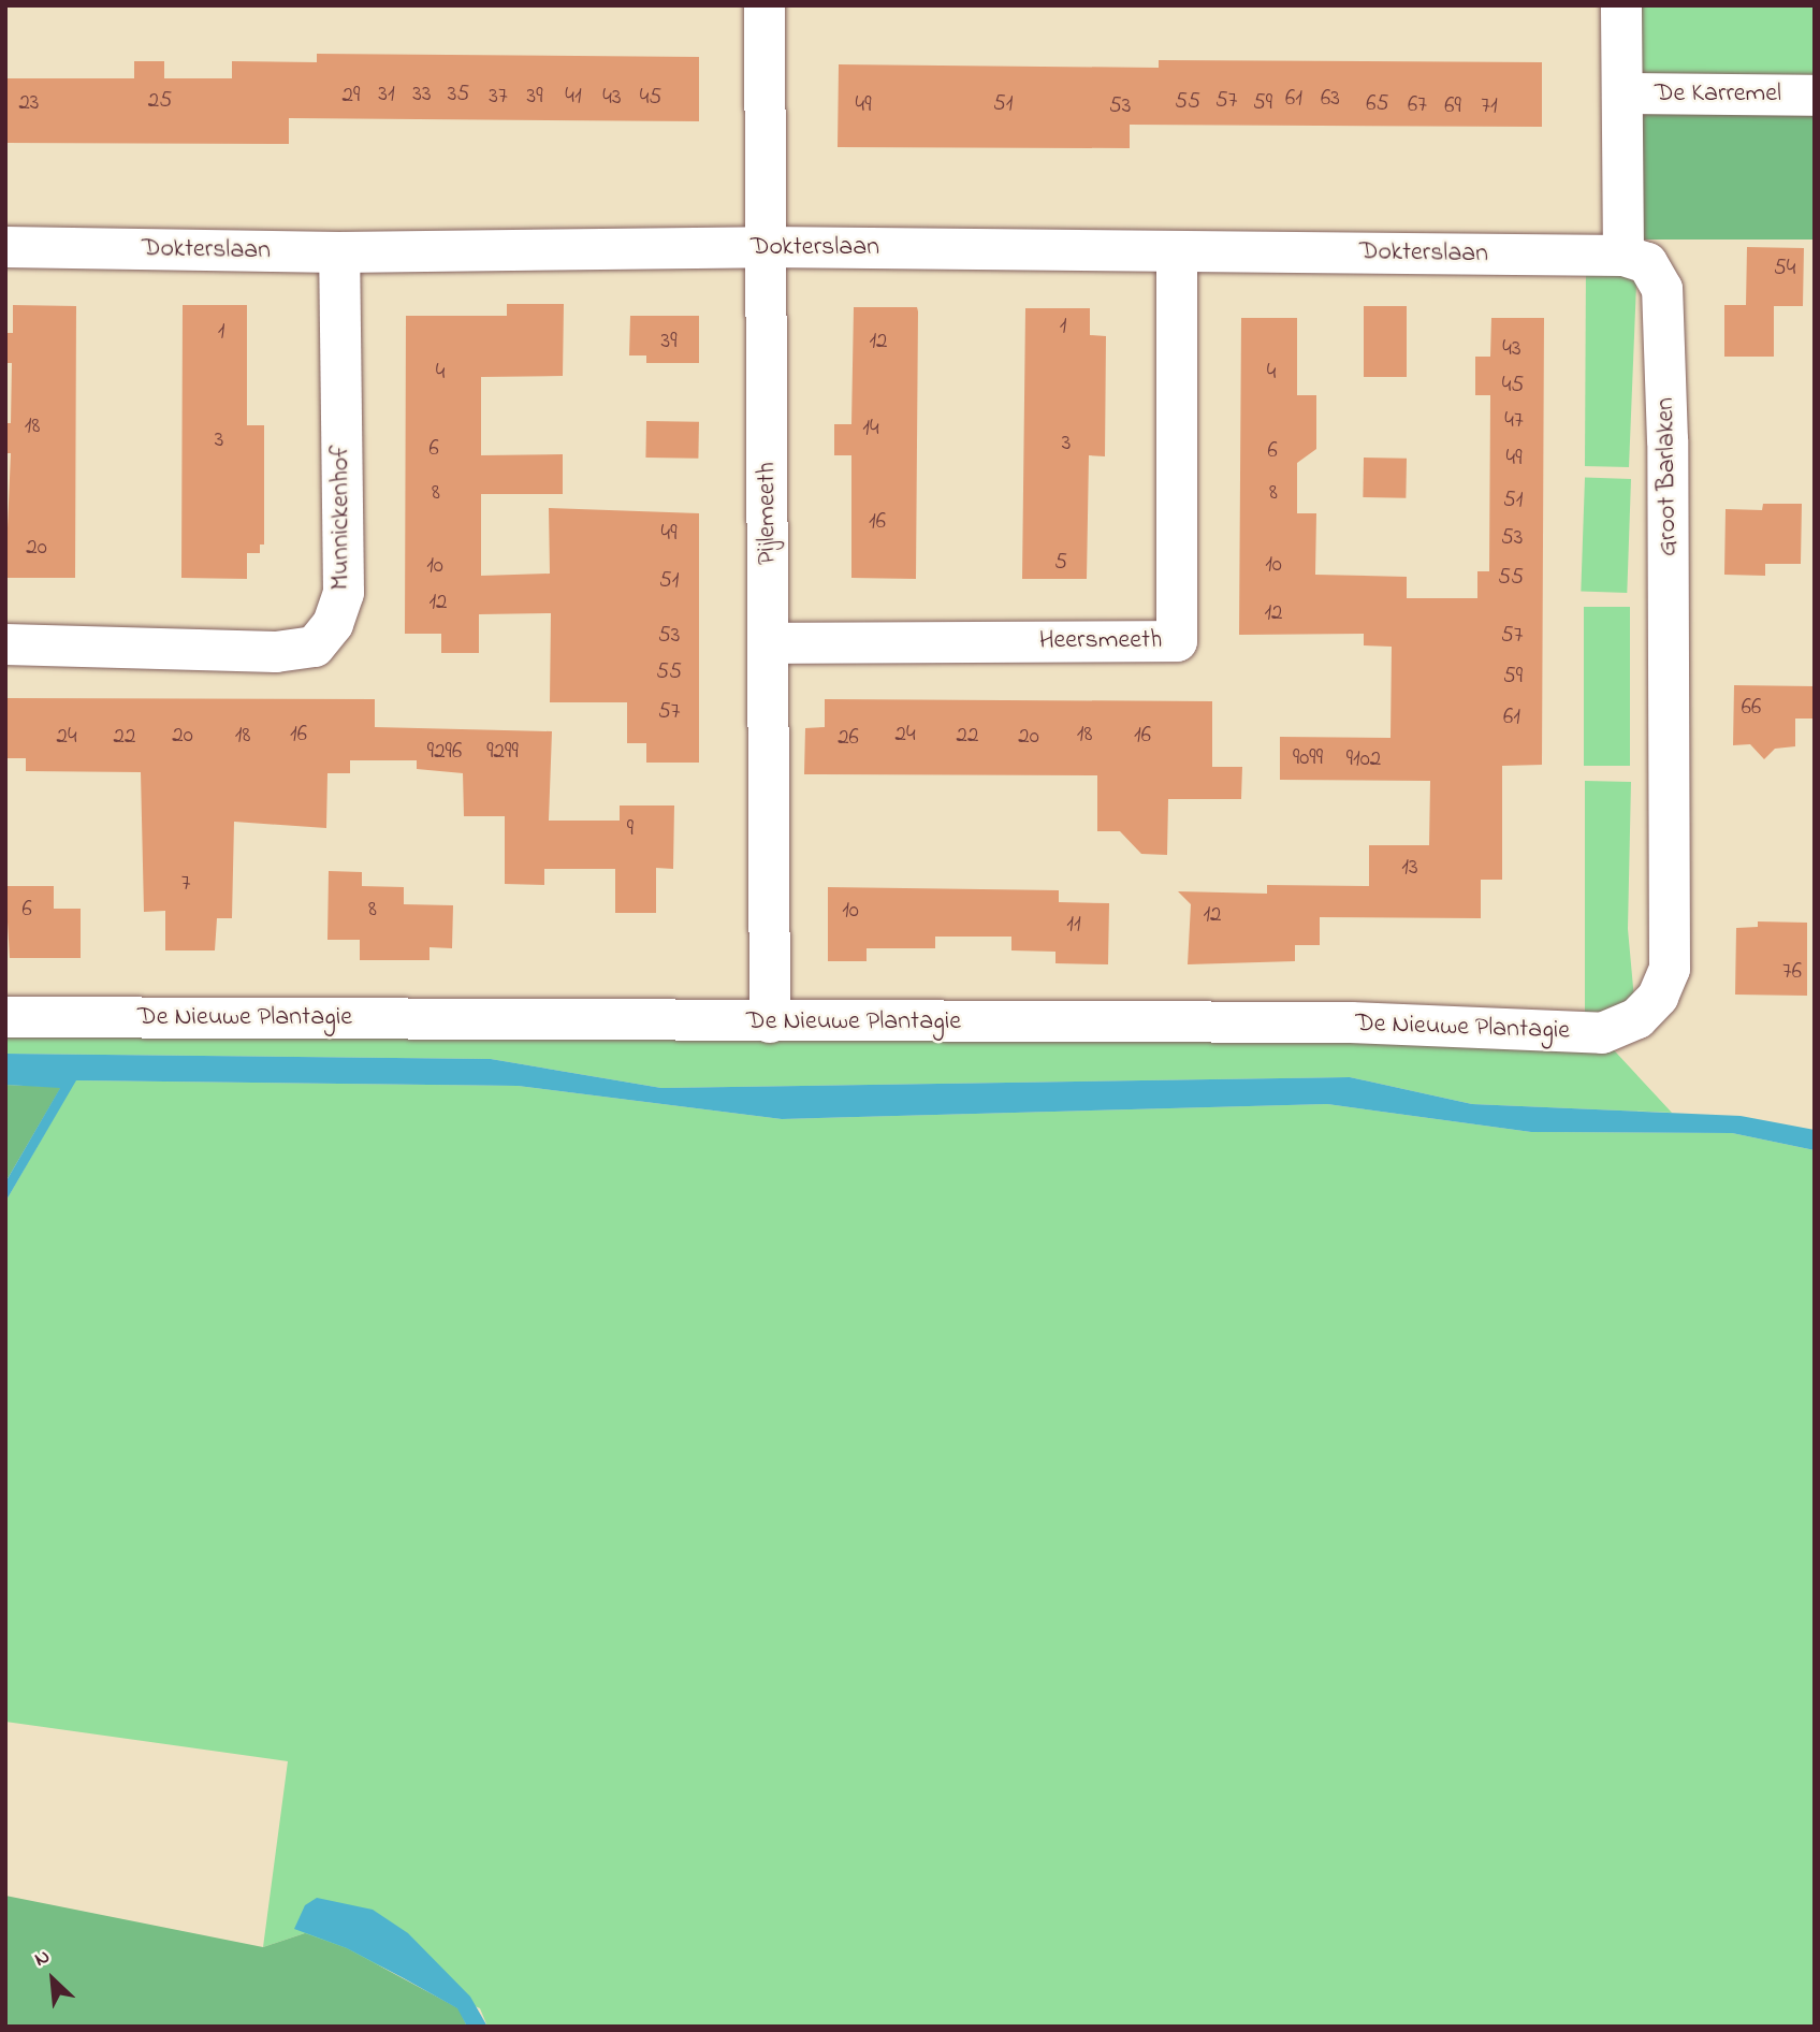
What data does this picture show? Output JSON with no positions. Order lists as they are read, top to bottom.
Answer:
{
  "streets": {
    "street": [
      "De Karremel",
      "Dokterslaan",
      "Groot Barlaken",
      "Pijlemeeth",
      "Munnickenhof",
      "Heersmeeth",
      "De Nieuwe Plantagie"
    ]
  },
  "crossings": [
    ["Dokterslaan", "Groot Barlaken"],
    ["Dokterslaan", "Pijlemeeth"],
    ["Dokterslaan", "Munnickenhof"],
    ["Dokterslaan", "Heersmeeth"],
    ["Groot Barlaken", "De Nieuwe Plantagie"],
    ["Pijlemeeth", "Heersmeeth"],
    ["Pijlemeeth", "De Nieuwe Plantagie"]
  ],
  "house_numbers": [
    "31",
    "33",
    "35",
    "29",
    "37",
    "39",
    "41",
    "43",
    "45",
    "61",
    "63",
    "25",
    "57",
    "55",
    "23",
    "59",
    "51",
    "65",
    "49",
    "67",
    "53",
    "69",
    "71",
    "54",
    "1",
    "1",
    "39",
    "12",
    "43",
    "4",
    "4",
    "45",
    "47",
    "18",
    "14",
    "3",
    "3",
    "6",
    "6",
    "49",
    "8",
    "8",
    "51",
    "16",
    "49",
    "53",
    "20",
    "5",
    "10",
    "10",
    "55",
    "51",
    "12",
    "12",
    "53",
    "57",
    "55",
    "59",
    "66",
    "57",
    "61",
    "16",
    "24",
    "18",
    "20",
    "18",
    "22",
    "16",
    "24",
    "22",
    "20",
    "26",
    "9296",
    "9299",
    "9099",
    "9102",
    "9",
    "13",
    "7",
    "6",
    "8",
    "10",
    "12",
    "11",
    "76"
  ],
  "north": "top left"
}
